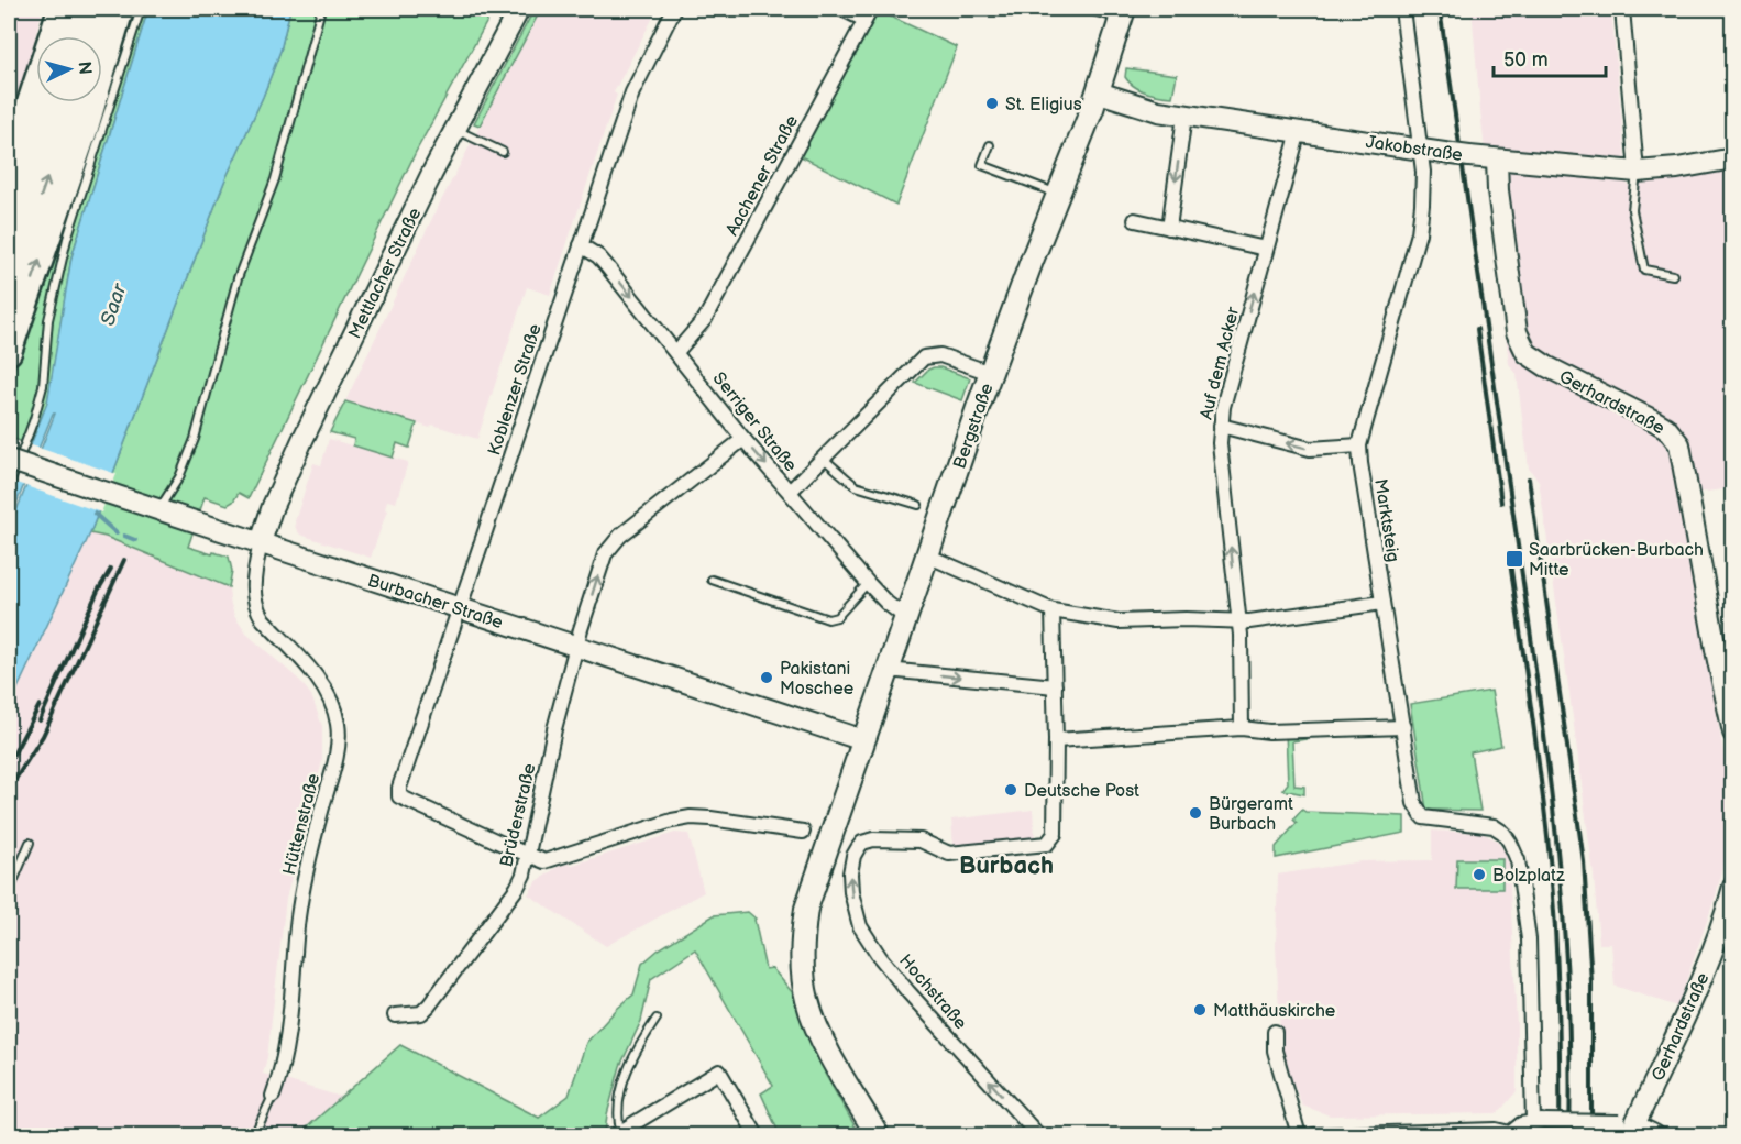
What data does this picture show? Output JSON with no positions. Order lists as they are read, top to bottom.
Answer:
{
  "streets": {
    "main road": ["Bergstraße"],
    "street": [
      "Jakobstraße",
      "Aachener Straße",
      "Mettlacher Straße",
      "Auf dem Acker",
      "Koblenzer Straße",
      "Gerhardstraße",
      "Serriger Straße",
      "Marktsteig",
      "Burbacher Straße",
      "Brüderstraße",
      "Hüttenstraße",
      "Hochstraße"
    ]
  },
  "crossings": [
    ["Jakobstraße", "Auf dem Acker"],
    ["Jakobstraße", "Gerhardstraße"],
    ["Jakobstraße", "Bergstraße"],
    ["Jakobstraße", "Marktsteig"],
    ["Aachener Straße", "Serriger Straße"],
    ["Mettlacher Straße", "Burbacher Straße"],
    ["Mettlacher Straße", "Hüttenstraße"],
    ["Koblenzer Straße", "Serriger Straße"],
    ["Koblenzer Straße", "Burbacher Straße"],
    ["Koblenzer Straße", "Brüderstraße"],
    ["Serriger Straße", "Bergstraße"],
    ["Serriger Straße", "Brüderstraße"],
    ["Bergstraße", "Burbacher Straße"],
    ["Burbacher Straße", "Brüderstraße"],
    ["Burbacher Straße", "Hüttenstraße"]
  ],
  "one_way": ["Auf dem Acker", "Serriger Straße", "Brüderstraße"],
  "districts": ["Burbach"],
  "water": ["Saar"],
  "places": {
    "other": [
      "St. Eligius",
      "Pakistani Moschee",
      "Deutsche Post",
      "Bürgeramt Burbach",
      "Bolzplatz",
      "Matthäuskirche"
    ],
    "transit": ["Saarbrücken-Burbach Mitte"]
  },
  "scale_bar": "50 m",
  "north": "right"
}
